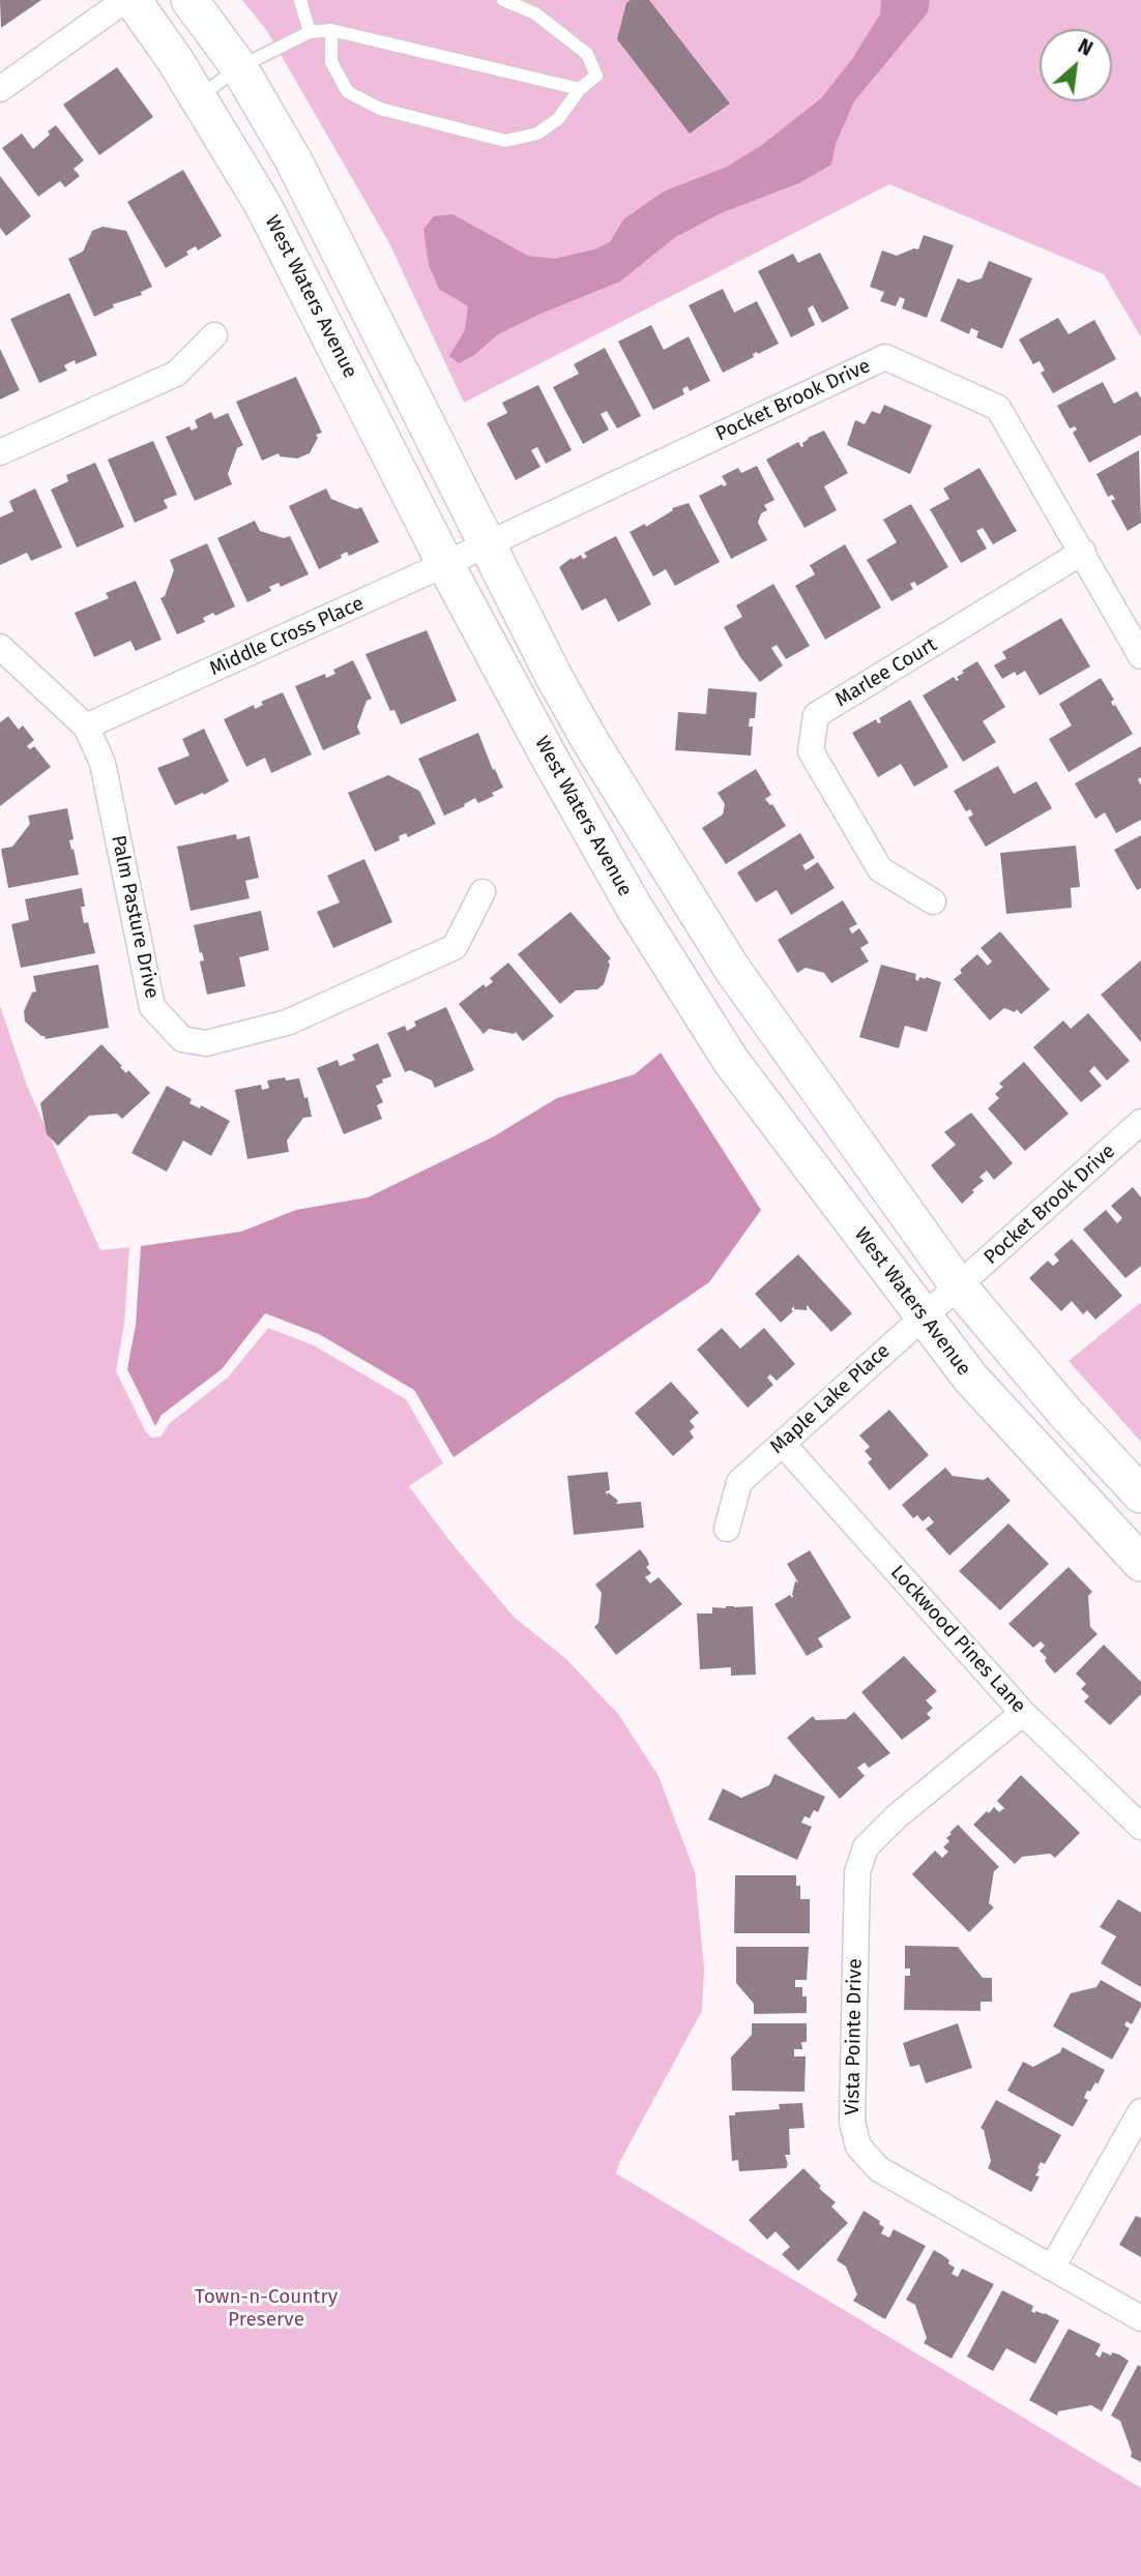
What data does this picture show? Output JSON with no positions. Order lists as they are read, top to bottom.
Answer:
{
  "streets": {
    "street": [
      "West Waters Avenue",
      "Pocket Brook Drive",
      "Middle Cross Place",
      "Marlee Court",
      "Palm Pasture Drive",
      "Maple Lake Place",
      "Lockwood Pines Lane",
      "Vista Pointe Drive"
    ]
  },
  "crossings": [
    ["West Waters Avenue", "Middle Cross Place"],
    ["West Waters Avenue", "Maple Lake Place"],
    ["Pocket Brook Drive", "Middle Cross Place"],
    ["Pocket Brook Drive", "Marlee Court"],
    ["Pocket Brook Drive", "Maple Lake Place"],
    ["Middle Cross Place", "Palm Pasture Drive"],
    ["Maple Lake Place", "Lockwood Pines Lane"],
    ["Lockwood Pines Lane", "Vista Pointe Drive"]
  ],
  "parks": ["Town-n-Country Preserve"],
  "north": "top right"
}
